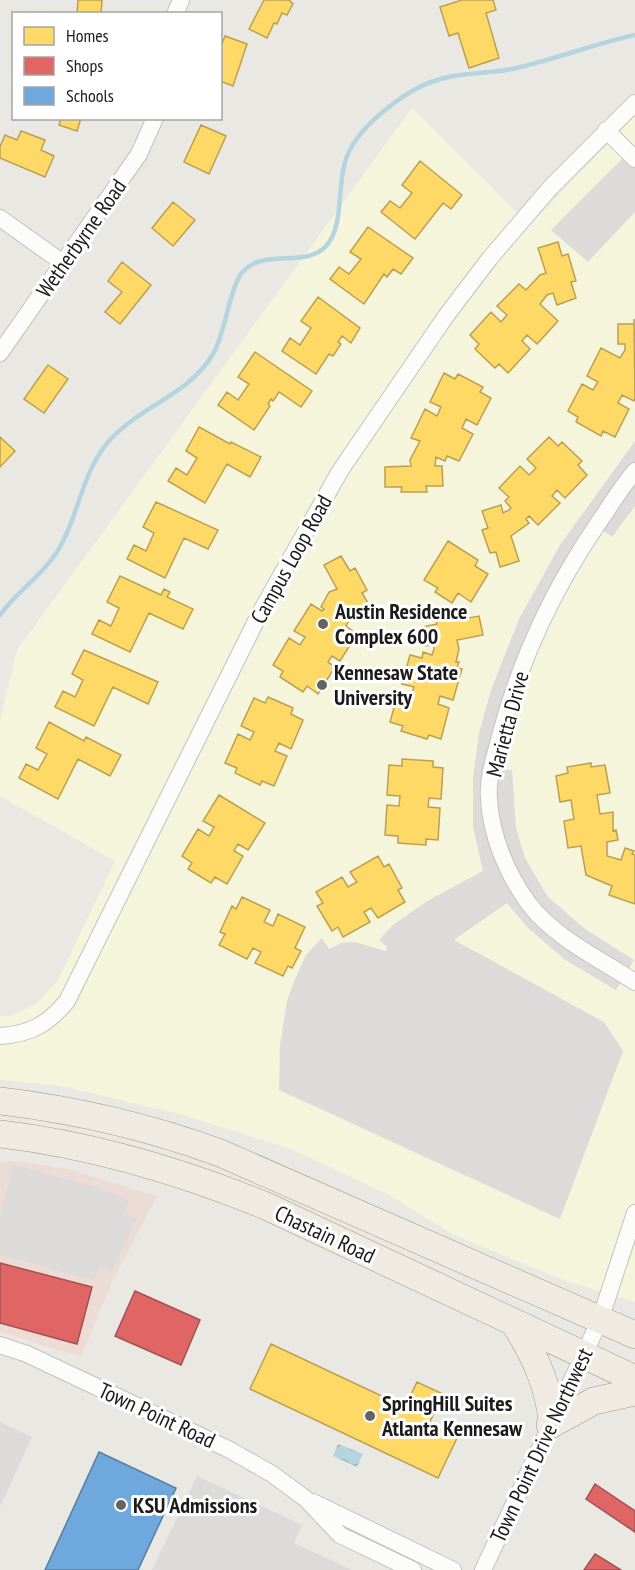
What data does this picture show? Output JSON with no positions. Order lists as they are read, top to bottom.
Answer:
{
  "streets": {
    "main road": ["Chastain Road"],
    "street": [
      "Wetherbyrne Road",
      "Campus Loop Road",
      "Marietta Drive",
      "Town Point Road",
      "Town Point Drive Northwest"
    ]
  },
  "crossings": [
    ["Chastain Road", "Town Point Drive Northwest"]
  ],
  "places": [
    "Austin Residence Complex 600",
    "Kennesaw State University",
    "SpringHill Suites Atlanta Kennesaw",
    "KSU Admissions"
  ],
  "legend": ["Homes", "Shops", "Schools"]
}
